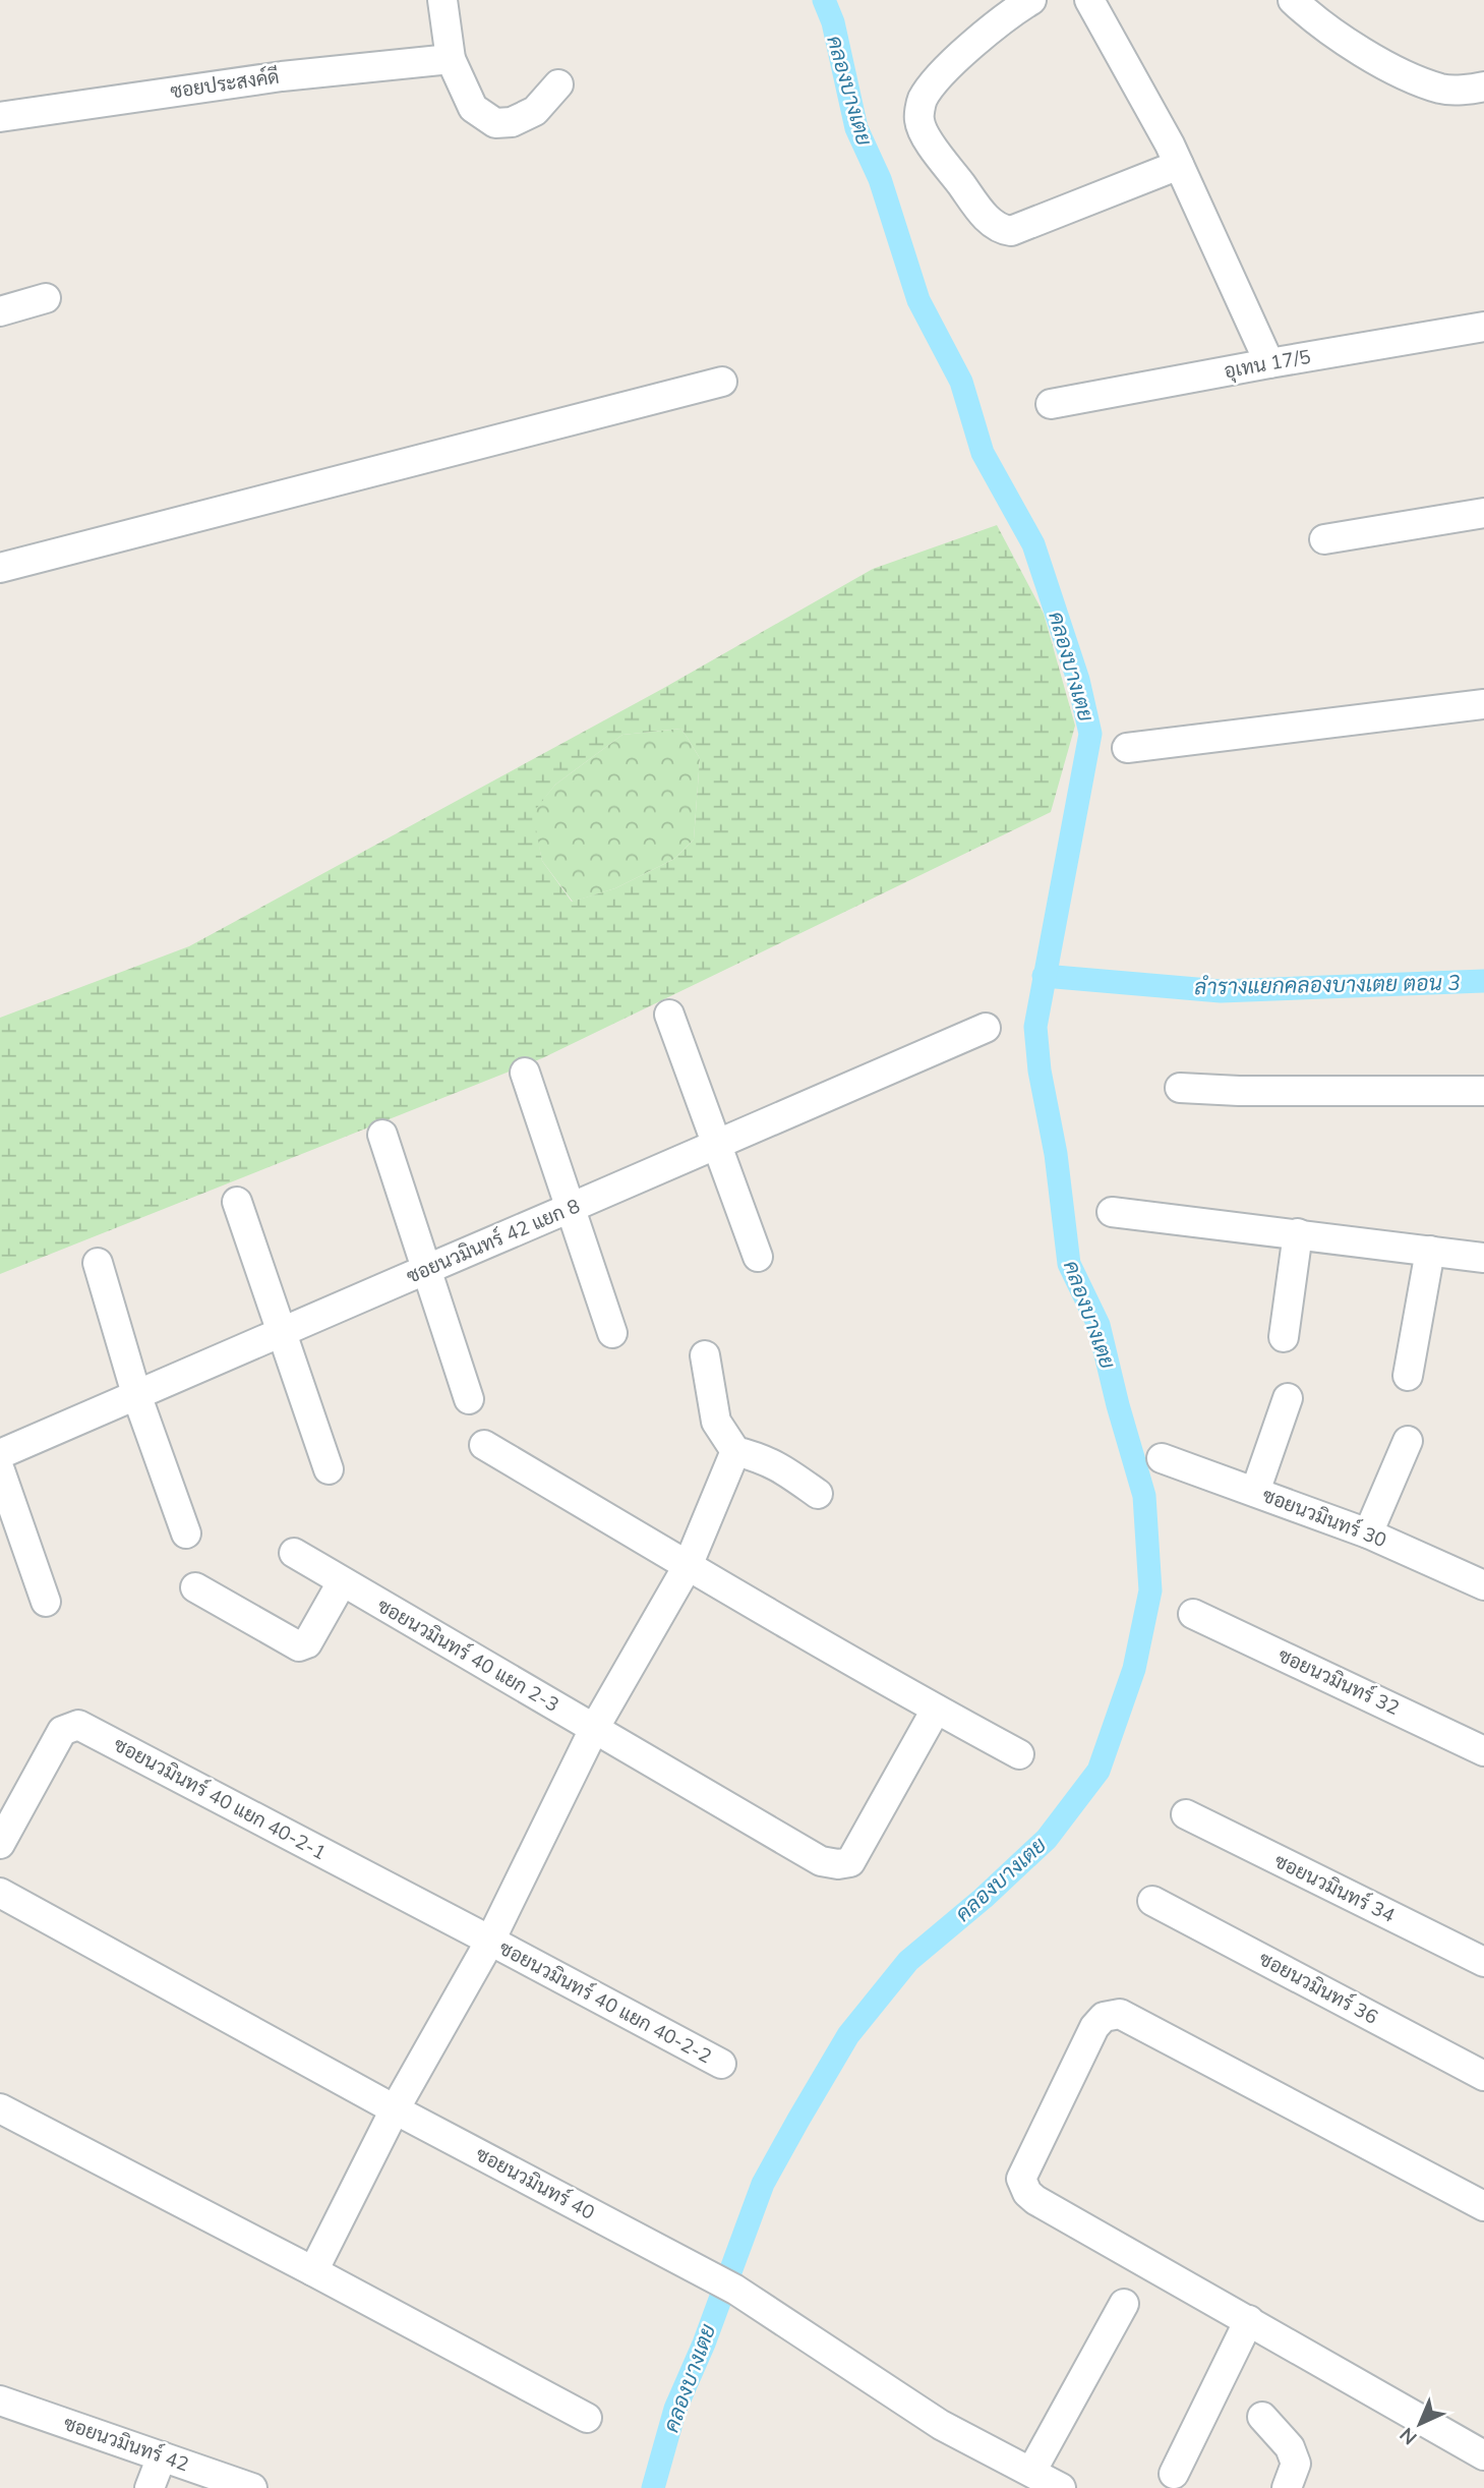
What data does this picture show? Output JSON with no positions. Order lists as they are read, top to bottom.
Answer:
{
  "streets": {
    "street": [
      "ซอยประสงค์ดี",
      "อุเทน 17/5",
      "ซอยนวมินทร์ 42 แยก 8",
      "ซอยนวมินทร์ 30",
      "ซอยนวมินทร์ 40 แยก 2-3",
      "ซอยนวมินทร์ 32",
      "ซอยนวมินทร์ 40 แยก 40-2-1",
      "ซอยนวมินทร์ 34",
      "ซอยนวมินทร์ 36",
      "ซอยนวมินทร์ 40 แยก 40-2-2",
      "ซอยนวมินทร์ 40",
      "ซอยนวมินทร์ 42"
    ]
  },
  "crossings": [
    ["ซอยนวมินทร์ 40 แยก 40-2-1", "ซอยนวมินทร์ 40 แยก 40-2-2"]
  ],
  "water": ["คลองบางเตย", "ลำรางแยกคลองบางเตย ตอน 3"],
  "north": "bottom left"
}
